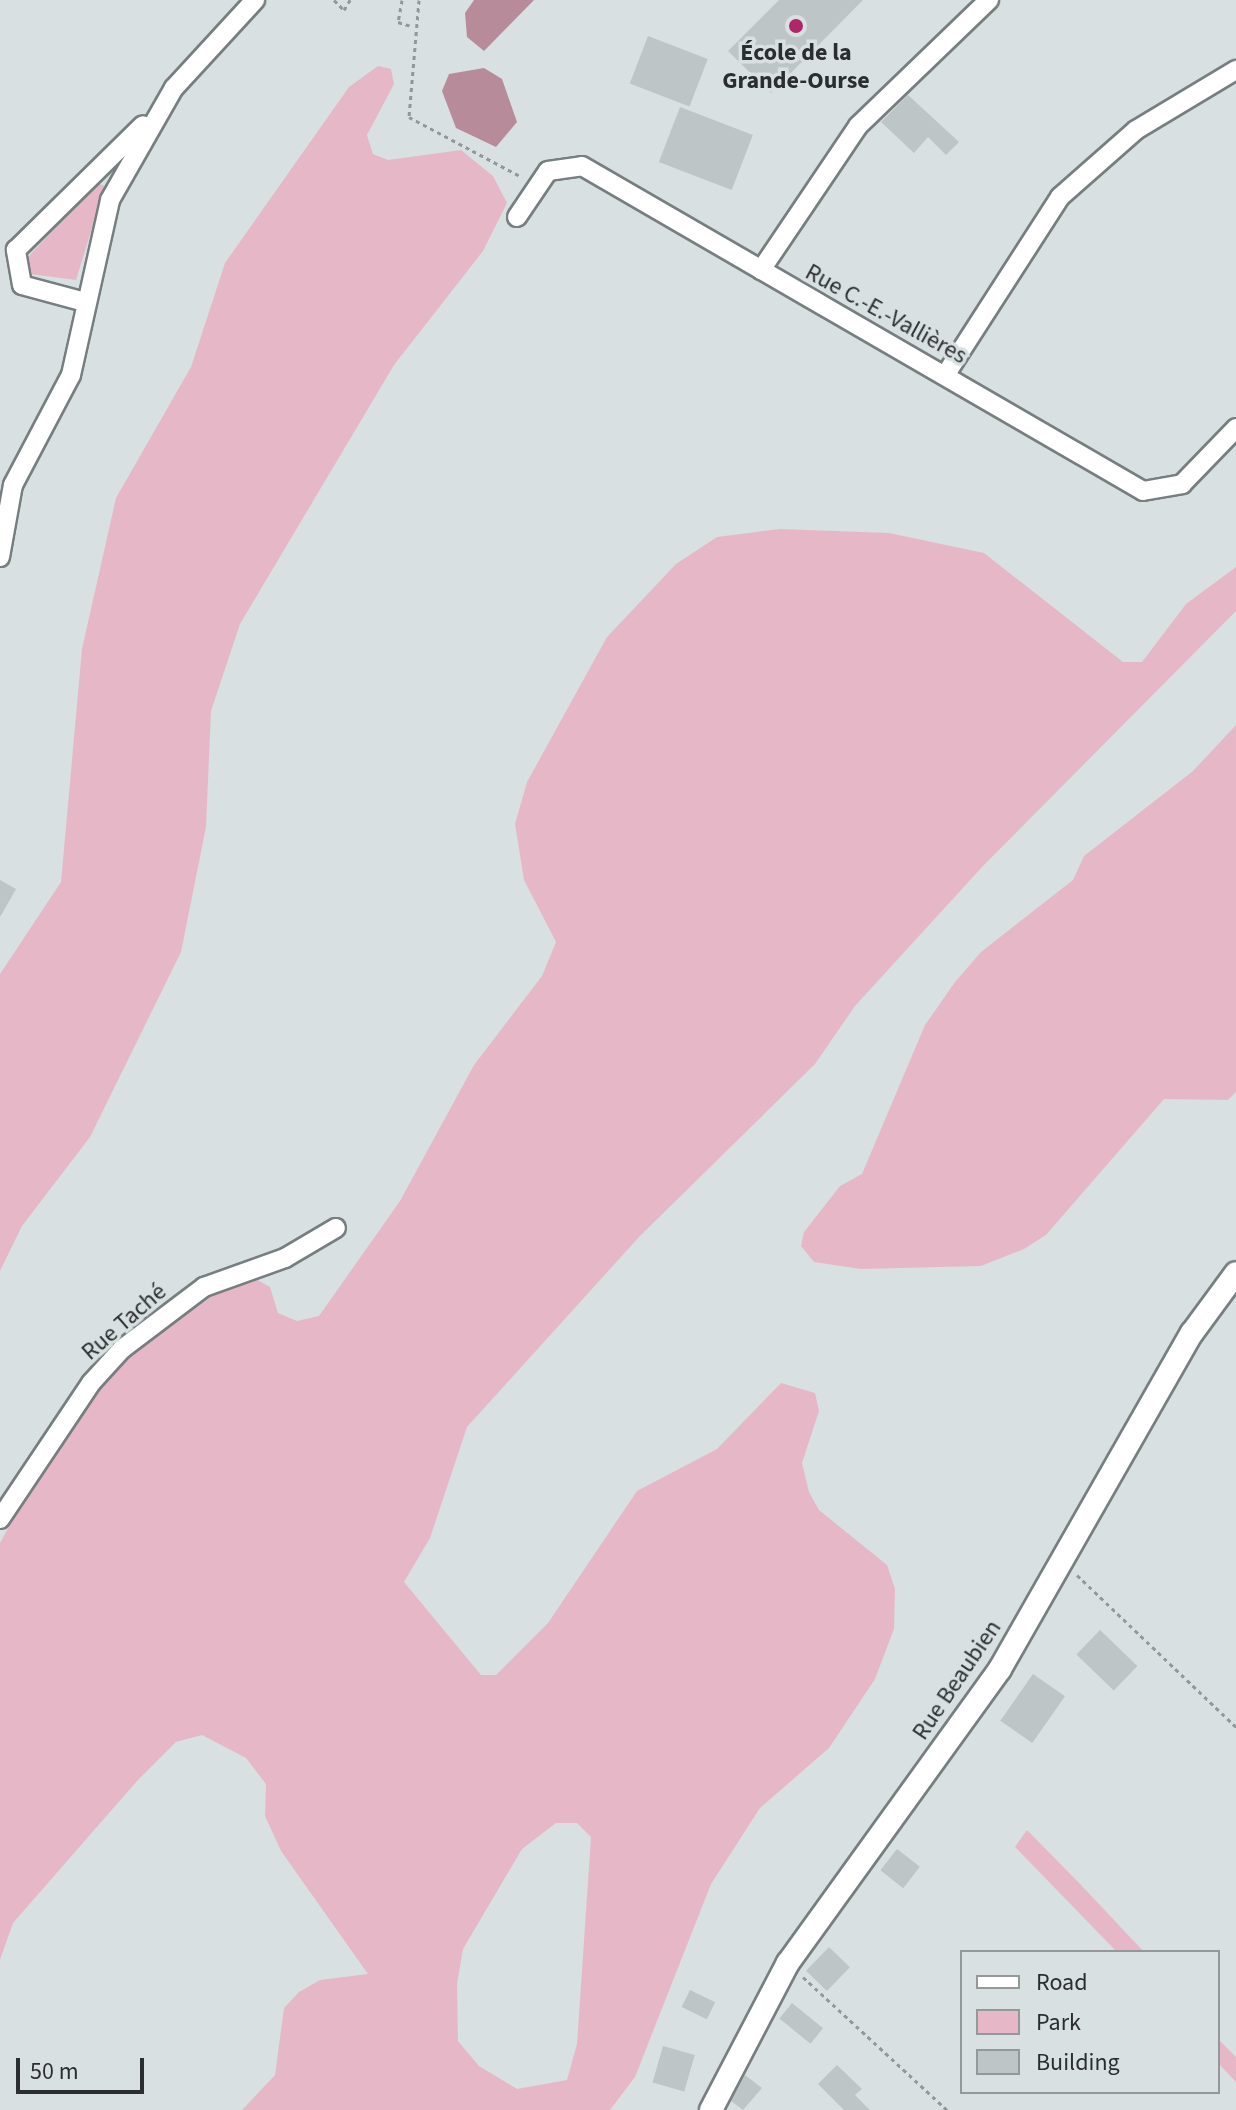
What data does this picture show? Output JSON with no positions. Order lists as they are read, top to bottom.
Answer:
{
  "streets": {
    "main road": ["Rue Beaubien"],
    "street": ["Rue C.-E.-Vallières", "Rue Taché"]
  },
  "places": ["École de la Grande-Ourse"],
  "legend": ["Road", "Park", "Building"],
  "scale_bar": "50 m"
}
